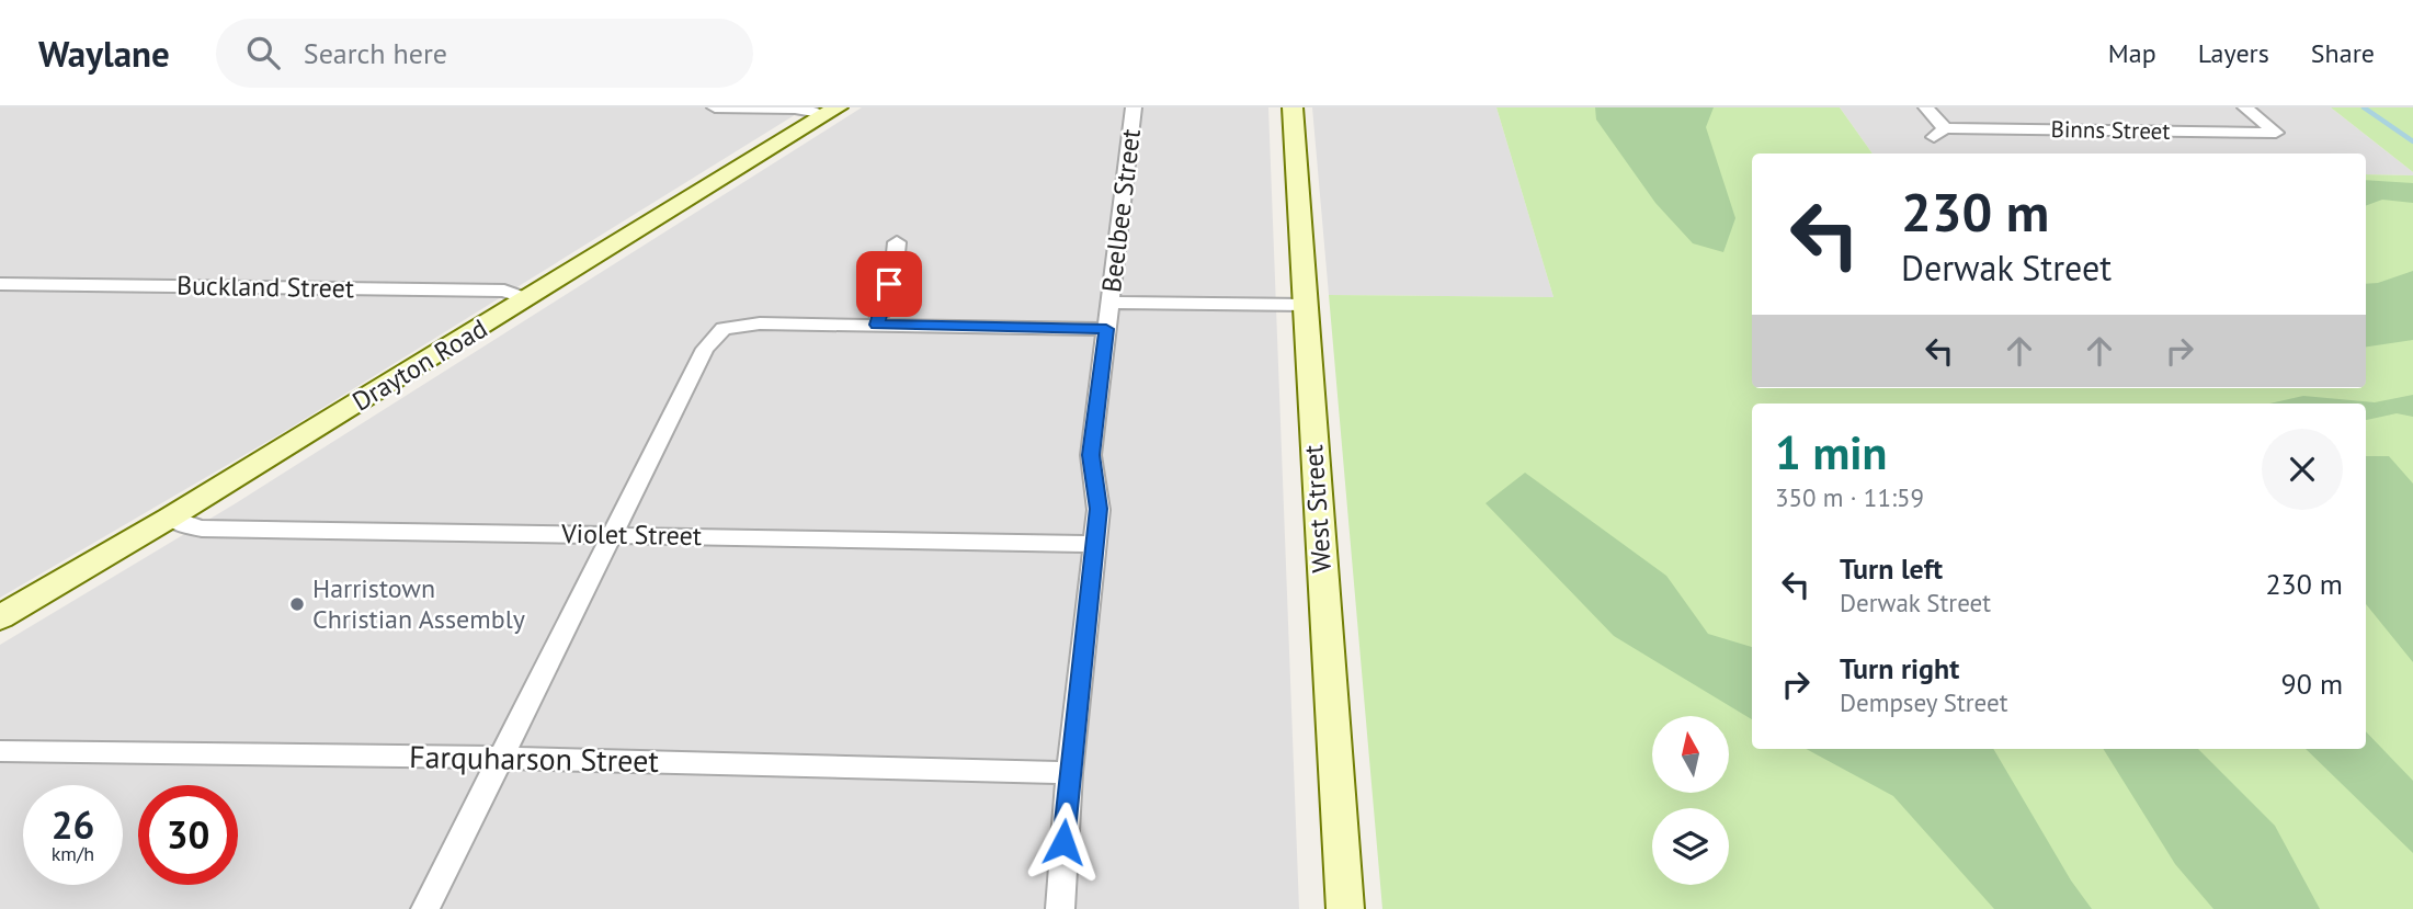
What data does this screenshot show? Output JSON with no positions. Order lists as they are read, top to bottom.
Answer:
{
  "streets": {
    "main road": ["Drayton Road", "West Street"],
    "street": [
      "Binns Street",
      "Beelbee Street",
      "Buckland Street",
      "Violet Street",
      "Farquharson Street"
    ]
  },
  "crossings": [
    ["Beelbee Street", "Violet Street"],
    ["Beelbee Street", "Farquharson Street"],
    ["Buckland Street", "Drayton Road"],
    ["Drayton Road", "Violet Street"]
  ],
  "places": ["Harristown Christian Assembly"],
  "north": "top",
  "page": {
    "header": "Waylane",
    "search": "Search here",
    "nav": ["Map", "Layers", "Share"],
    "turn": ["230 m", "Derwak Street"],
    "heading": ["1 min", "350 m · 11:59"],
    "list": [
      {
        "name": "Turn left",
        "note": "Derwak Street",
        "value": "230 m"
      },
      {
        "name": "Turn right",
        "note": "Dempsey Street",
        "value": "90 m"
      }
    ],
    "speed": "26 km/h",
    "limit": "30"
  }
}
